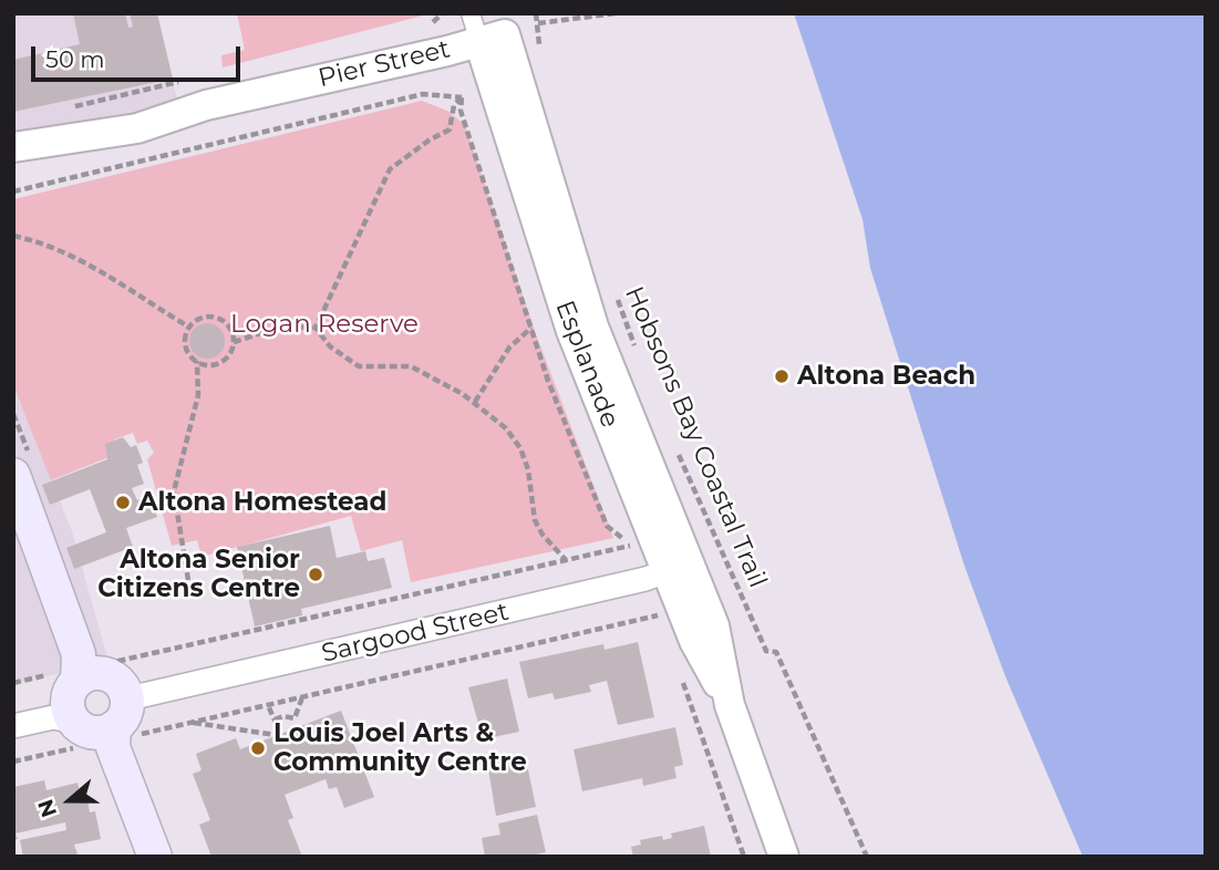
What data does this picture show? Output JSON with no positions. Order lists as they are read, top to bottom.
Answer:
{
  "streets": {
    "street": ["Pier Street", "Esplanade", "Sargood Street"],
    "path": ["Hobsons Bay Coastal Trail"]
  },
  "crossings": [
    ["Pier Street", "Esplanade"],
    ["Esplanade", "Sargood Street"]
  ],
  "parks": ["Logan Reserve"],
  "places": [
    "Altona Beach",
    "Altona Homestead",
    "Altona Senior Citizens Centre",
    "Louis Joel Arts & Community Centre"
  ],
  "scale_bar": "50 m",
  "north": "left"
}
